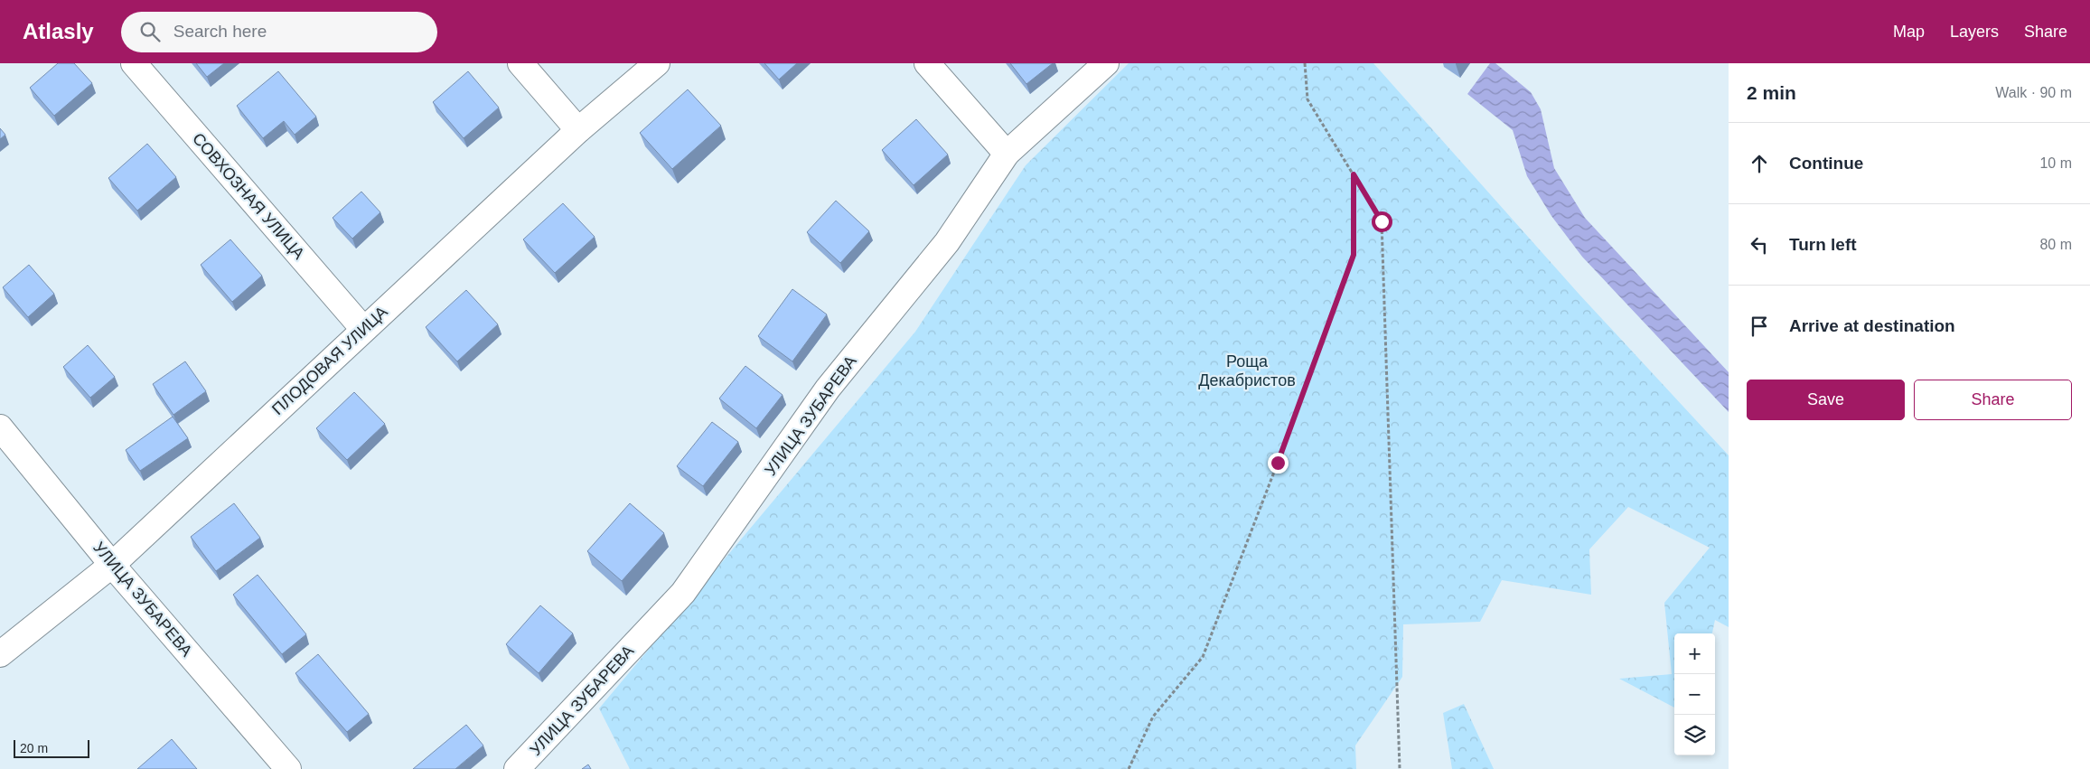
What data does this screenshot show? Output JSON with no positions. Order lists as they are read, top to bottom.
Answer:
{
  "streets": {
    "street": ["СОВХОЗНАЯ УЛИЦА", "ПЛОДОВАЯ УЛИЦА", "УЛИЦА ЗУБАРЕВА"]
  },
  "crossings": [
    ["СОВХОЗНАЯ УЛИЦА", "ПЛОДОВАЯ УЛИЦА"],
    ["ПЛОДОВАЯ УЛИЦА", "УЛИЦА ЗУБАРЕВА"]
  ],
  "parks": ["Роща Декабристов"],
  "scale_bar": "20 m",
  "page": {
    "header": "Atlasly",
    "search": "Search here",
    "nav": ["Map", "Layers", "Share"],
    "heading": ["2 min", "Walk · 90 m"],
    "list": [
      ["Continue", "10 m"],
      ["Turn left", "80 m"],
      "Arrive at destination"
    ],
    "buttons": ["Save", "Share"],
    "map_buttons": ["+", "−"],
    "scale": "20 m"
  }
}
